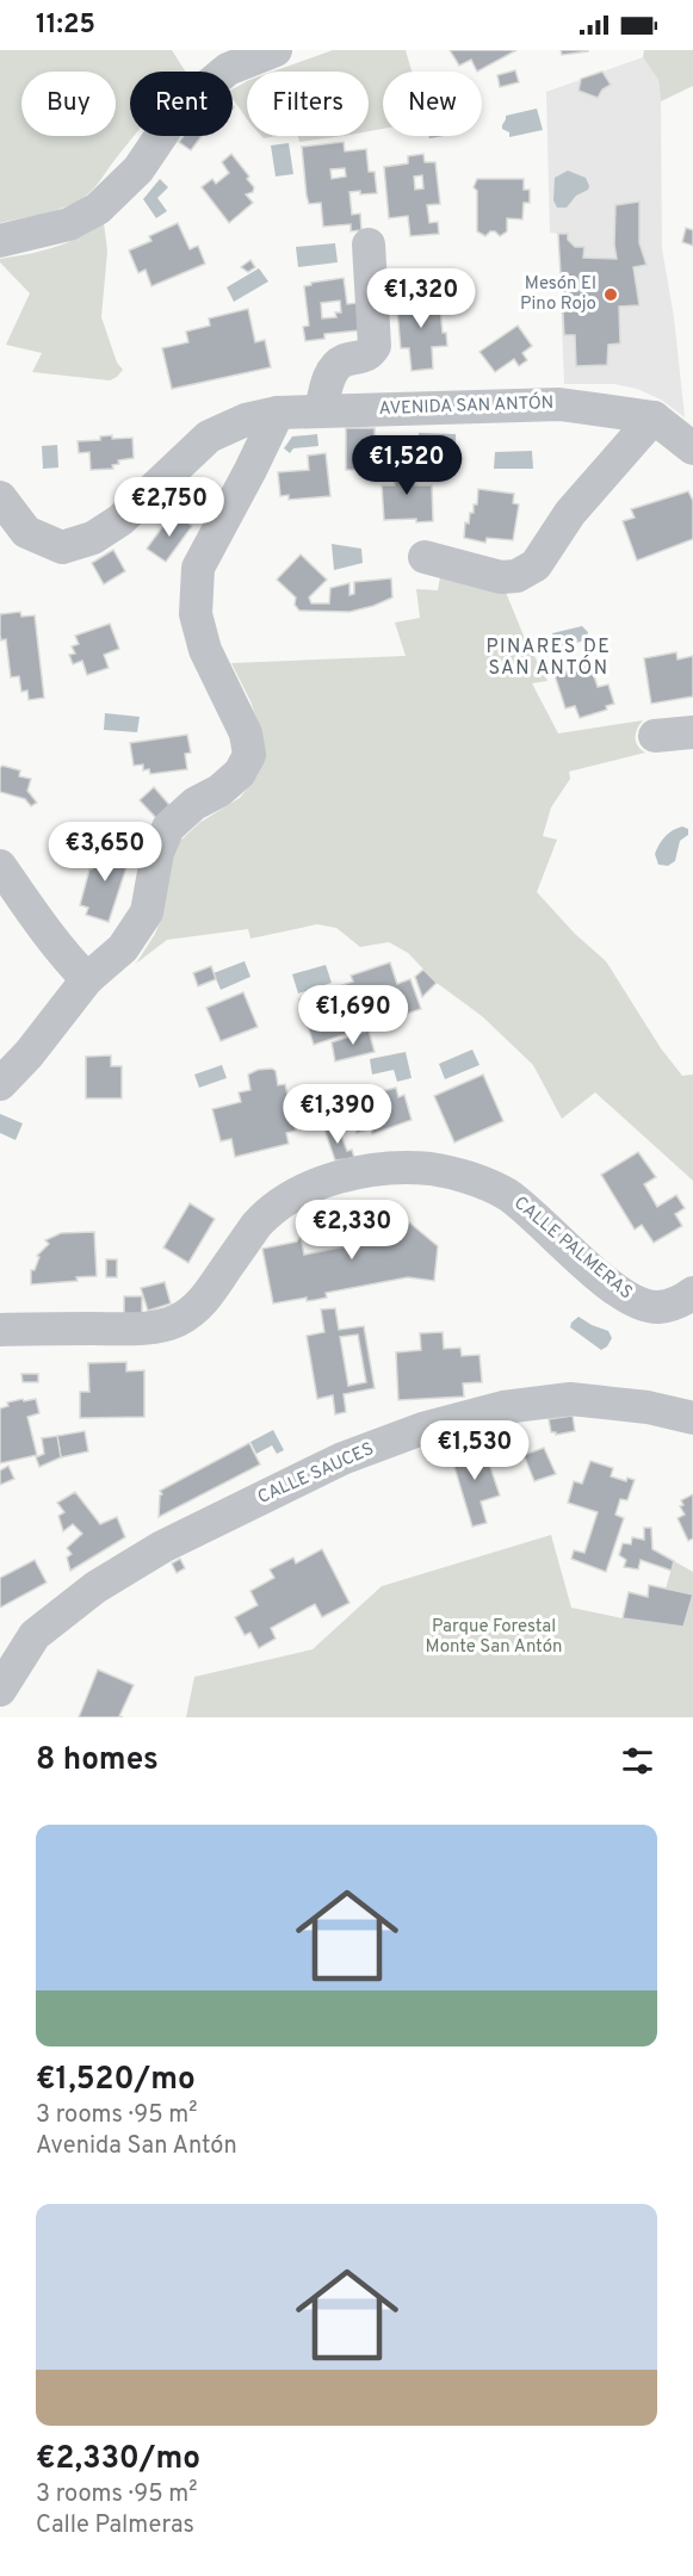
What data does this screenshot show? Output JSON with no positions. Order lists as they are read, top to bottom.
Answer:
{
  "streets": {
    "street": ["AVENIDA SAN ANTÓN", "CALLE PALMERAS", "CALLE SAUCES"]
  },
  "districts": ["PINARES DE SAN ANTÓN"],
  "parks": ["Parque Forestal Monte San Antón"],
  "places": ["Mesón El Pino Rojo"],
  "page": {
    "status": "11:25",
    "chip": [
      "Buy",
      "Rent",
      "Filters",
      "New"
    ],
    "price": [
      "€1,320",
      "€1,520",
      "€2,750",
      "€3,650",
      "€1,690",
      "€1,390",
      "€2,330",
      "€1,530"
    ],
    "heading": "8 homes",
    "list": [
      {
        "name": "€1,520/mo",
        "note": "3 rooms · 95 m² · Avenida San Antón"
      },
      {
        "name": "€2,330/mo",
        "note": "3 rooms · 95 m² · Calle Palmeras"
      }
    ]
  }
}
